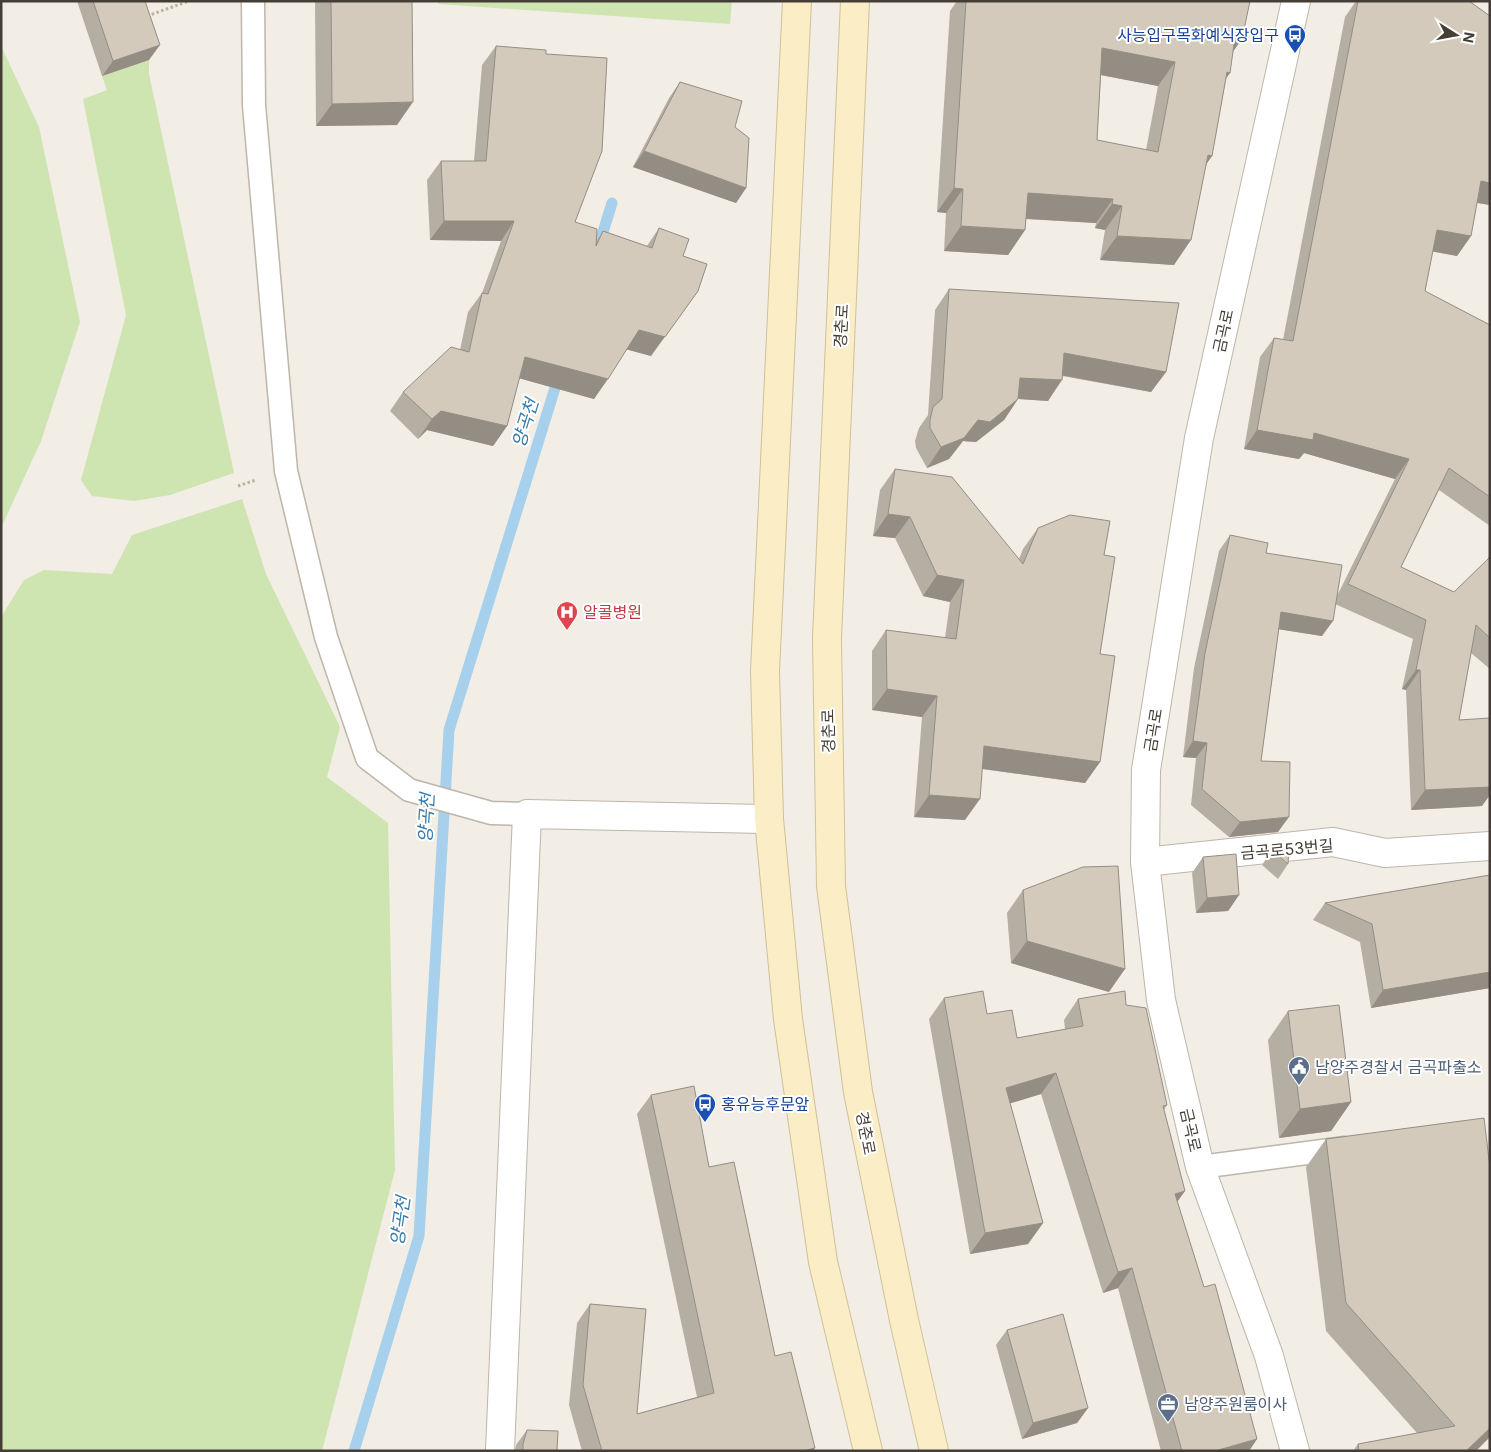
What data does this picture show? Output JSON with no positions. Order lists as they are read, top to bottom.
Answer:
{
  "streets": {
    "street": ["경춘로", "금곡로", "금곡로53번길"]
  },
  "crossings": [
    ["금곡로", "금곡로53번길"]
  ],
  "water": ["양곡천"],
  "places": {
    "bus stop": ["사능입구목화예식장입구", "홍유능후문앞"],
    "hospital": ["알콜병원"],
    "public building": ["남양주경찰서 금곡파출소"],
    "office": ["남양주원룸이사"]
  },
  "north": "right"
}
